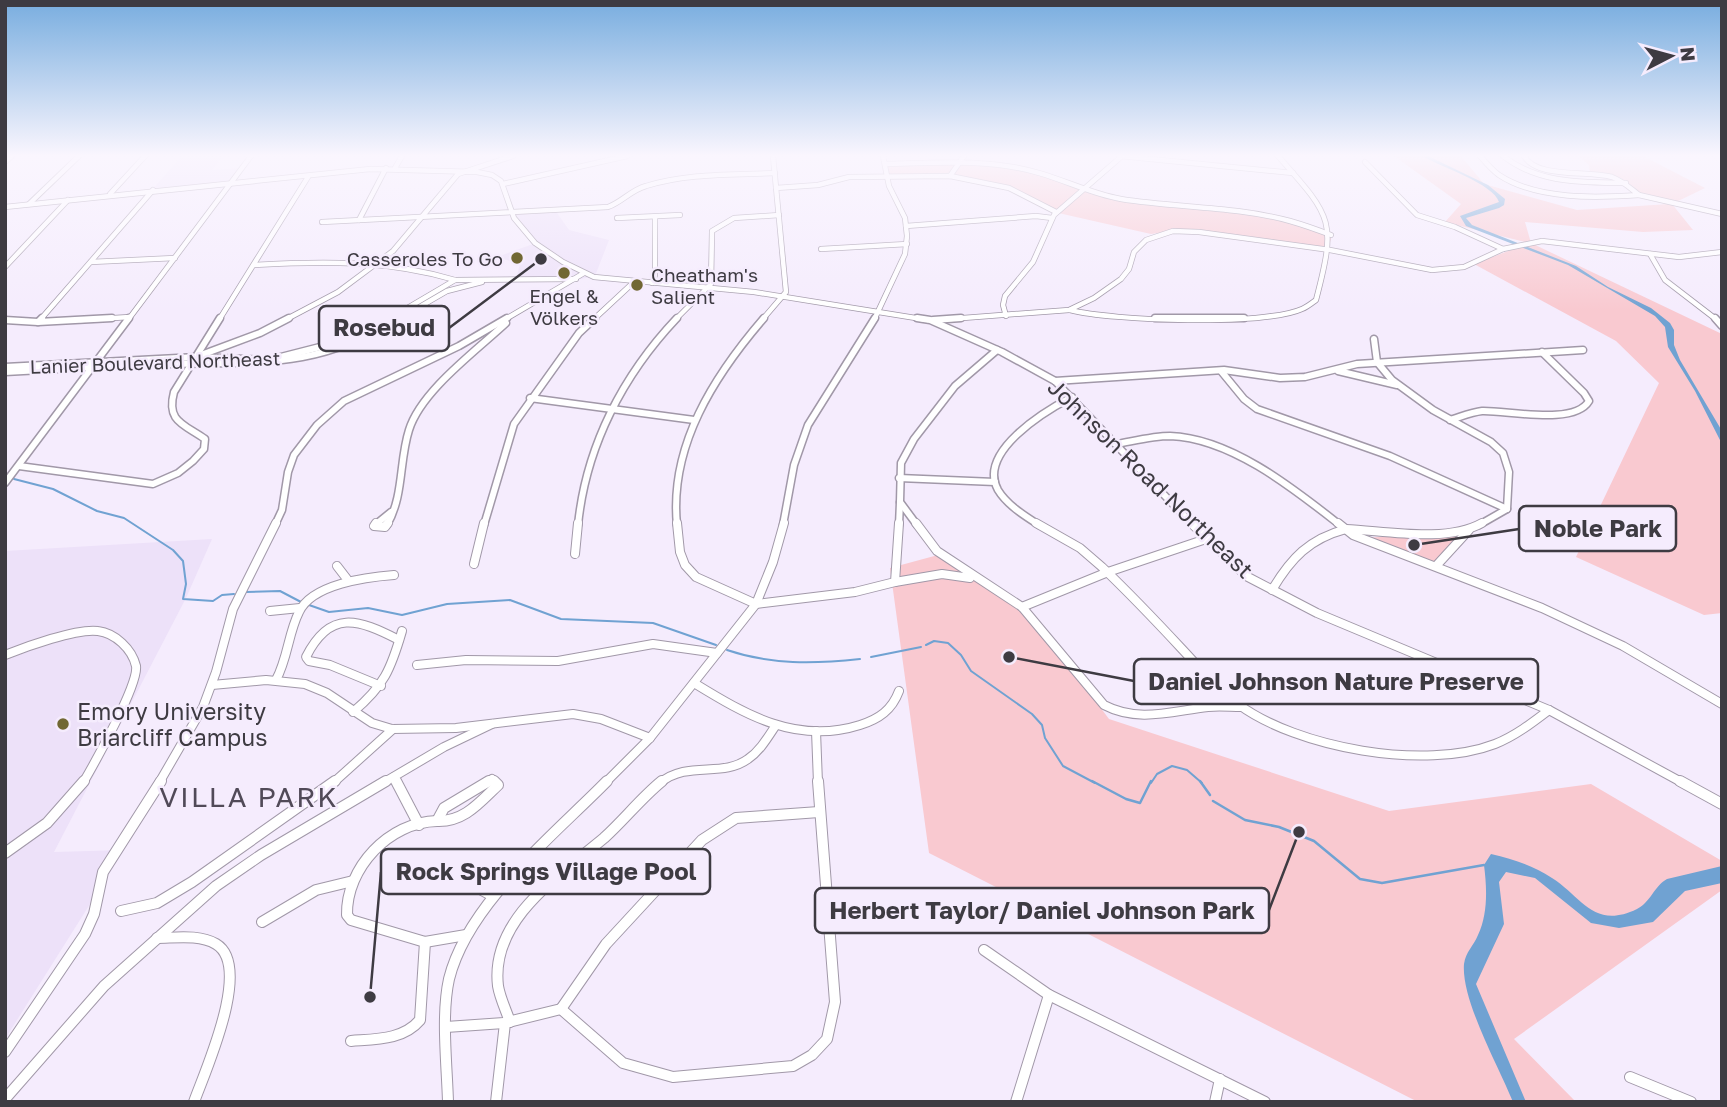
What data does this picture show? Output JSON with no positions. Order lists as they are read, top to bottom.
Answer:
{
  "streets": {
    "street": ["Lanier Boulevard Northeast", "Johnson Road Northeast"]
  },
  "districts": ["VILLA PARK"],
  "places": [
    "Casseroles To Go",
    "Rosebud",
    "Engel & Völkers",
    "Cheatham's Salient",
    "Noble Park",
    "Daniel Johnson Nature Preserve",
    "Emory University Briarcliff Campus",
    "Herbert Taylor/ Daniel Johnson Park",
    "Rock Springs Village Pool"
  ],
  "north": "right"
}
